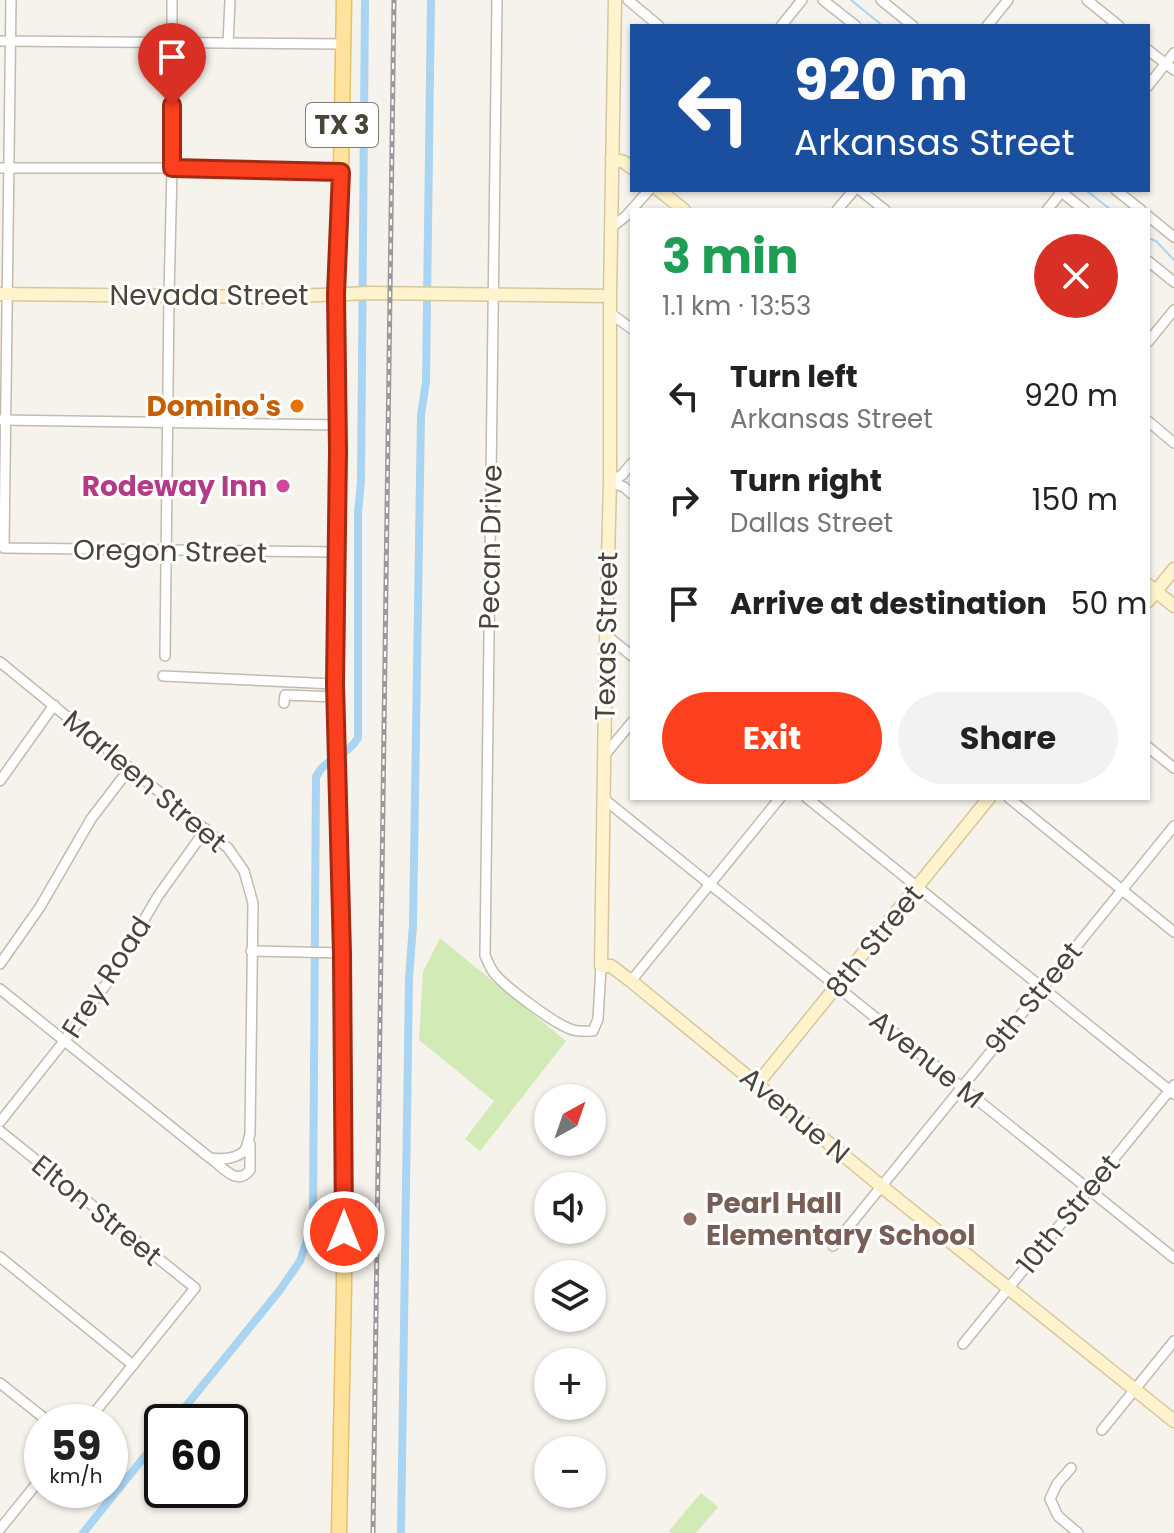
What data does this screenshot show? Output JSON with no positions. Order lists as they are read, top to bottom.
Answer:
{
  "streets": {
    "main road": ["TX 3"],
    "street": [
      "Nevada Street",
      "Pecan Drive",
      "Oregon Street",
      "Texas Street",
      "Marleen Street",
      "8th Street",
      "Frey Road",
      "9th Street",
      "Avenue M",
      "Avenue N",
      "Elton Street",
      "10th Street"
    ]
  },
  "crossings": [
    ["TX 3", "Nevada Street"],
    ["TX 3", "Oregon Street"],
    ["Nevada Street", "Pecan Drive"],
    ["Nevada Street", "Texas Street"],
    ["Pecan Drive", "Texas Street"],
    ["Texas Street", "Avenue M"],
    ["Texas Street", "Avenue N"],
    ["Marleen Street", "Frey Road"],
    ["8th Street", "Avenue M"],
    ["8th Street", "Avenue N"],
    ["9th Street", "Avenue M"],
    ["9th Street", "Avenue N"],
    ["Avenue M", "10th Street"],
    ["Avenue N", "10th Street"]
  ],
  "places": ["Domino's", "Rodeway Inn", "Pearl Hall Elementary School"],
  "north": "top right",
  "page": {
    "turn": ["920 m", "Arkansas Street"],
    "heading": ["3 min", "1.1 km · 13:53"],
    "list": [
      {
        "name": "Turn left",
        "note": "Arkansas Street",
        "value": "920 m"
      },
      {
        "name": "Turn right",
        "note": "Dallas Street",
        "value": "150 m"
      },
      {
        "name": "Arrive at destination",
        "value": "50 m"
      }
    ],
    "buttons": ["Exit", "Share"],
    "map_buttons": ["+", "−"],
    "speed": "59 km/h",
    "limit": "60"
  }
}
